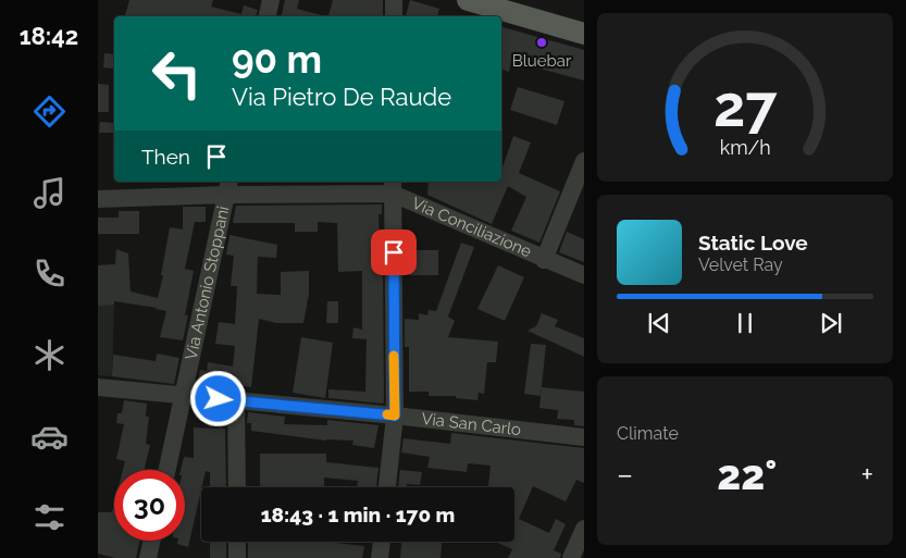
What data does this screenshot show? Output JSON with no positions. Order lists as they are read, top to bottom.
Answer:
{
  "streets": {
    "street": ["Via Conciliazione", "Via Antonio Stoppani", "Via San Carlo"]
  },
  "crossings": [
    ["Via Conciliazione", "Via Antonio Stoppani"],
    ["Via Antonio Stoppani", "Via San Carlo"]
  ],
  "places": ["Bluebar"],
  "page": {
    "tabs": "18:42",
    "turn": ["90 m", "Via Pietro De Raude"],
    "then": "Then",
    "song": ["Static Love", "Velvet Ray"],
    "tile": "Climate",
    "heat": ["−", "22°", "+"],
    "limit": "30",
    "trip": "18:43 · 1 min · 170 m",
    "gauge": ["27", "km/h"]
  }
}
